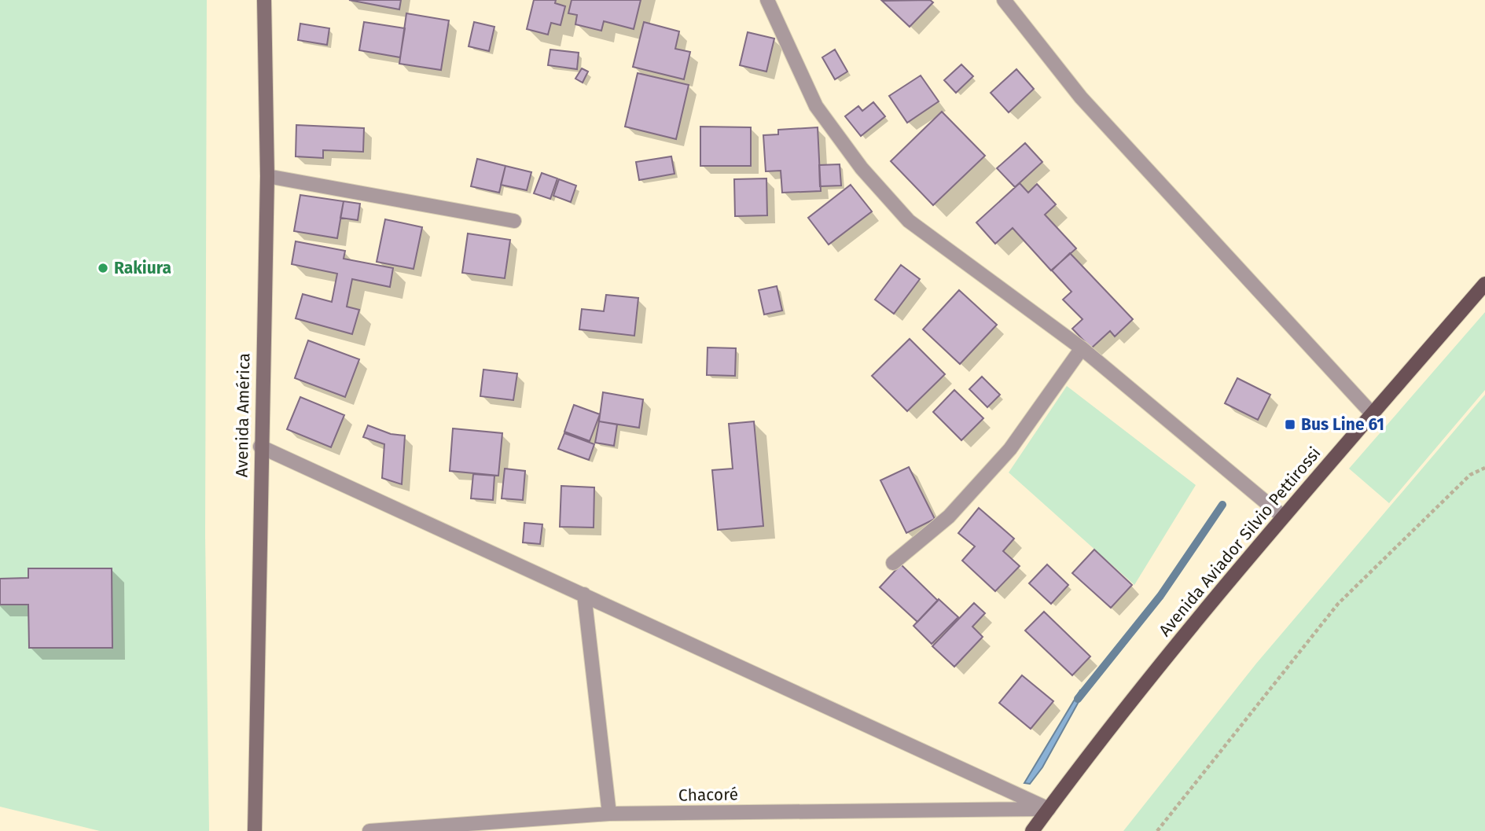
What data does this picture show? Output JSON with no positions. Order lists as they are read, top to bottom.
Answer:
{
  "streets": {
    "main road": ["Avenida América", "Avenida Aviador Silvio Pettirossi"],
    "street": ["Chacoré"]
  },
  "crossings": [
    ["Avenida Aviador Silvio Pettirossi", "Chacoré"]
  ],
  "places": {
    "other": ["Rakiura"],
    "transit": ["Bus Line 61"]
  }
}
